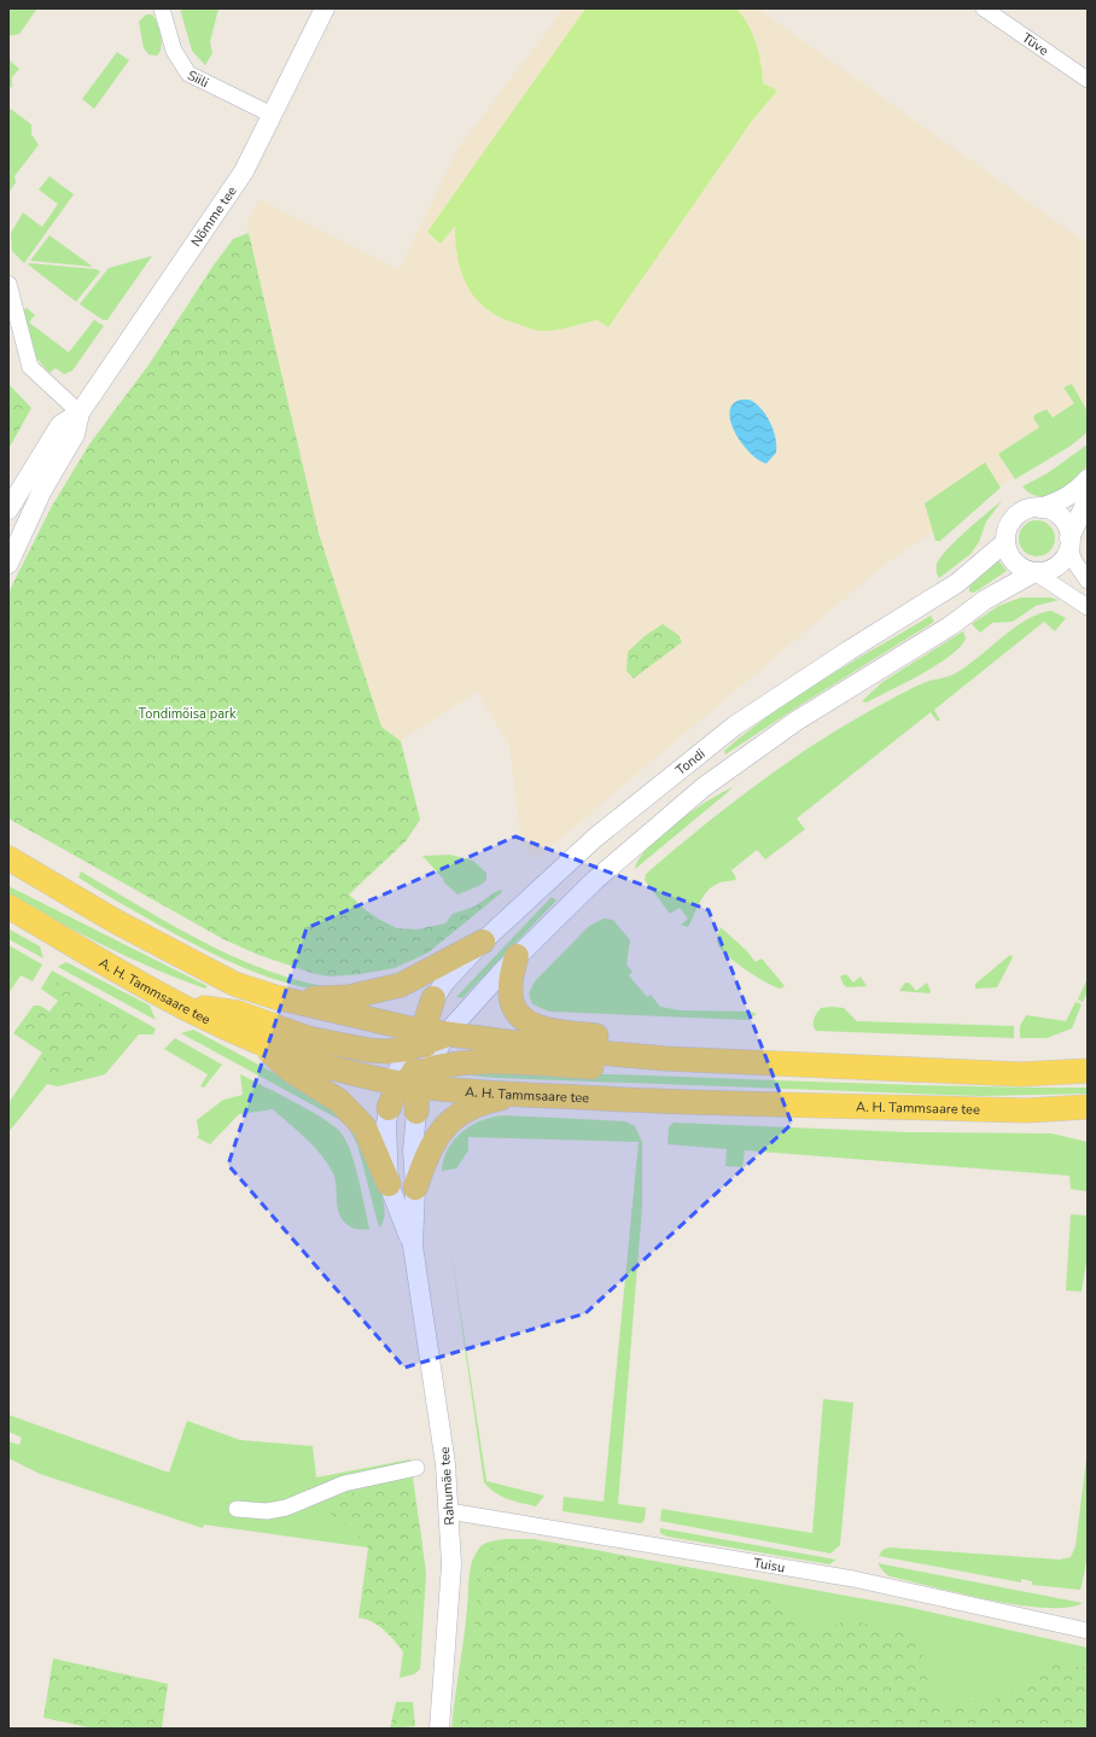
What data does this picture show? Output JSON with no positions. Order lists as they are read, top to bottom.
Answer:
{
  "streets": {
    "main road": ["A. H. Tammsaare tee"],
    "street": [
      "Tüve",
      "Siili",
      "Nõmme tee",
      "Tondi",
      "Rahumäe tee",
      "Tuisu"
    ]
  },
  "crossings": [
    ["Siili", "Nõmme tee"],
    ["Rahumäe tee", "Tuisu"]
  ],
  "parks": ["Tondimõisa park"]
}
